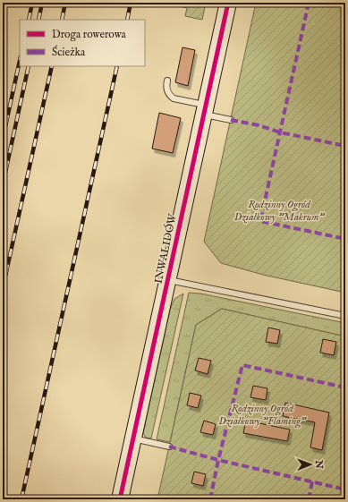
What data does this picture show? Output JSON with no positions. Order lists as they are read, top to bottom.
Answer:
{
  "streets": {
    "street": ["INWALIDÓW"]
  },
  "parks": ["Rodzinny Ogród Działkowy \"Makrum\"", "Rodzinny Ogród Działkowy \"Flaming\""],
  "legend": ["Droga rowerowa", "Ścieżka"],
  "north": "right"
}
